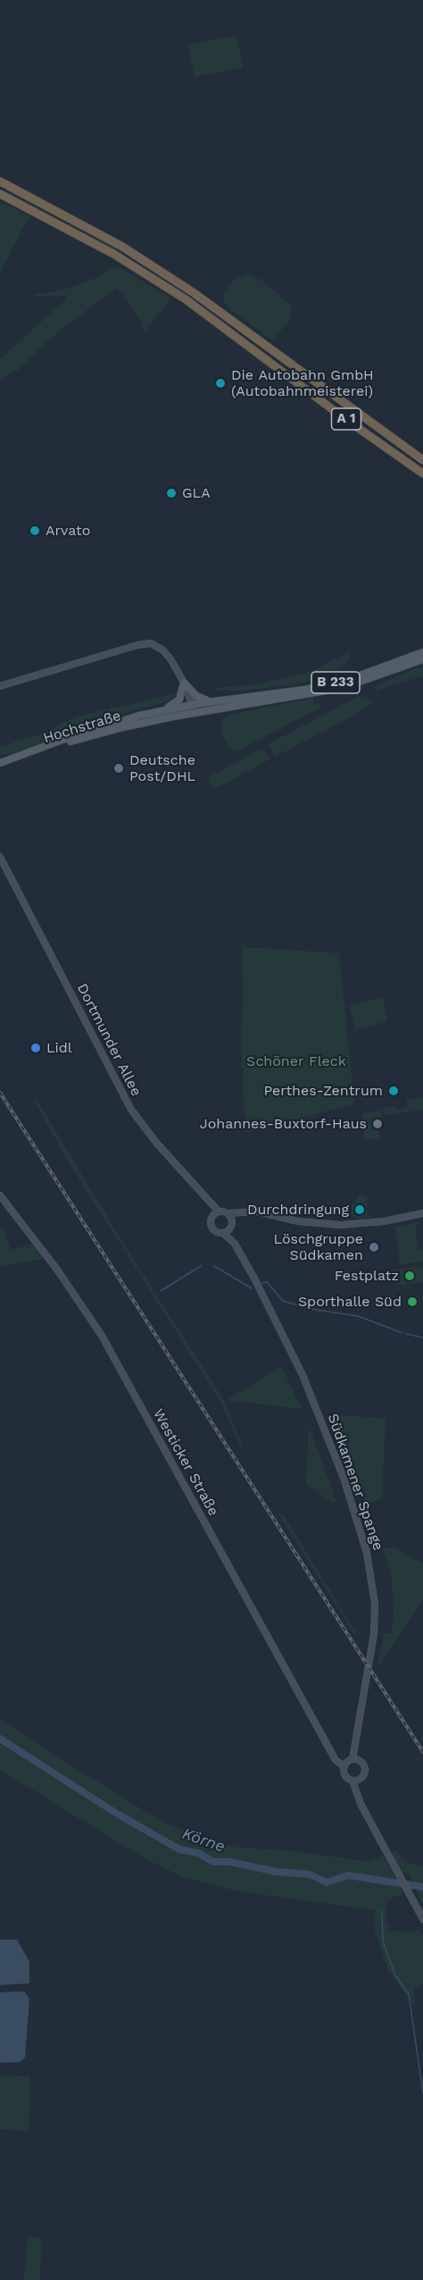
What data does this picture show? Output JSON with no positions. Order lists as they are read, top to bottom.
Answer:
{
  "streets": {
    "highway": ["A 1"],
    "main road": ["B 233", "Hochstraße"],
    "street": ["Dortmunder Allee", "Westicker Straße", "Südkamener Spange"]
  },
  "crossings": [
    ["B 233", "Hochstraße"],
    ["Westicker Straße", "Südkamener Spange"]
  ],
  "water": ["Körne"],
  "parks": ["Schöner Fleck"],
  "places": [
    "Die Autobahn GmbH (Autobahnmeisterei)",
    "GLA",
    "Arvato",
    "Deutsche Post/DHL",
    "Lidl",
    "Perthes-Zentrum",
    "Johannes-Buxtorf-Haus",
    "Durchdringung",
    "Löschgruppe Südkamen",
    "Festplatz",
    "Sporthalle Süd"
  ]
}
